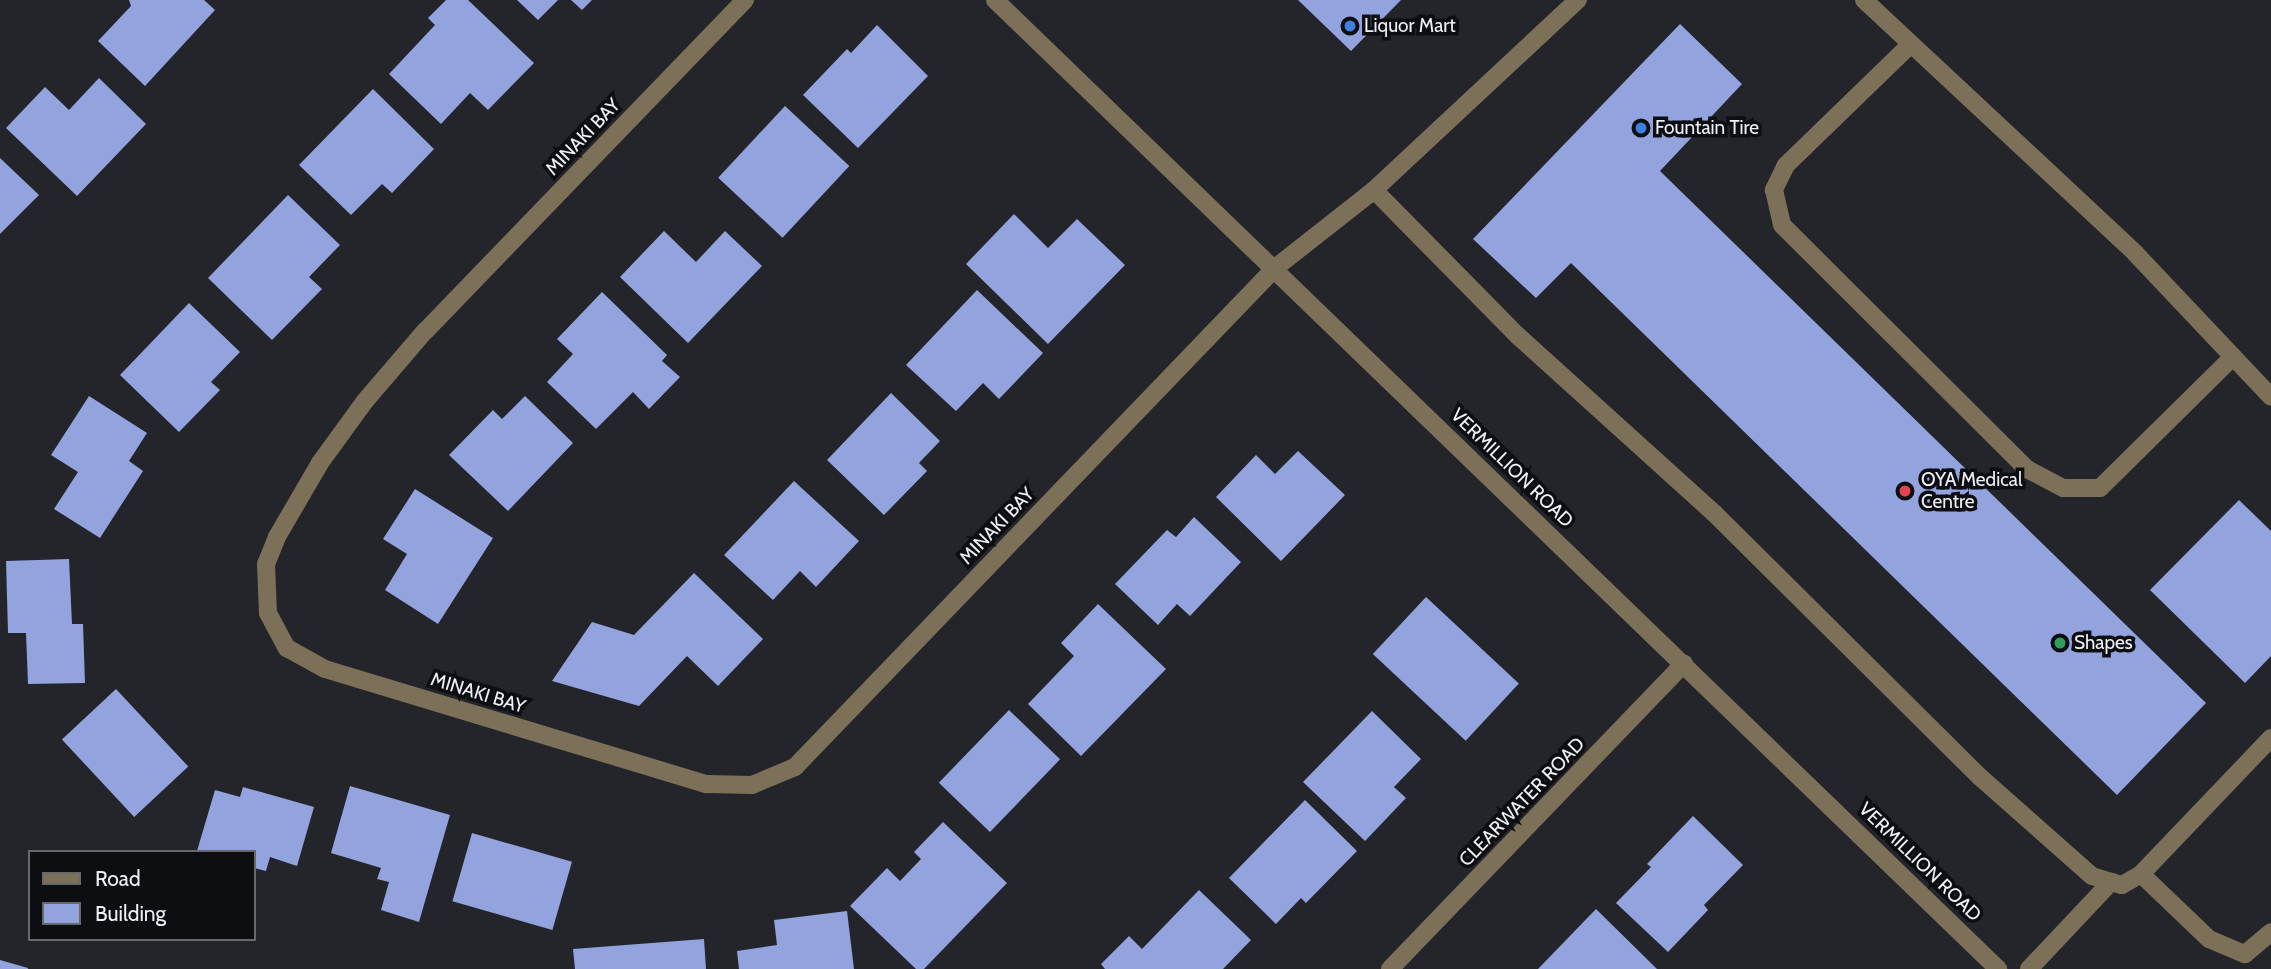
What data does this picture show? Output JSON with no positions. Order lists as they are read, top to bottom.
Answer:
{
  "streets": {
    "street": ["MINAKI BAY", "VERMILLION ROAD", "CLEARWATER ROAD"]
  },
  "crossings": [
    ["MINAKI BAY", "VERMILLION ROAD"],
    ["VERMILLION ROAD", "CLEARWATER ROAD"]
  ],
  "places": [
    "Liquor Mart",
    "Fountain Tire",
    "OYA Medical Centre",
    "Shapes"
  ],
  "legend": ["Road", "Building"]
}
